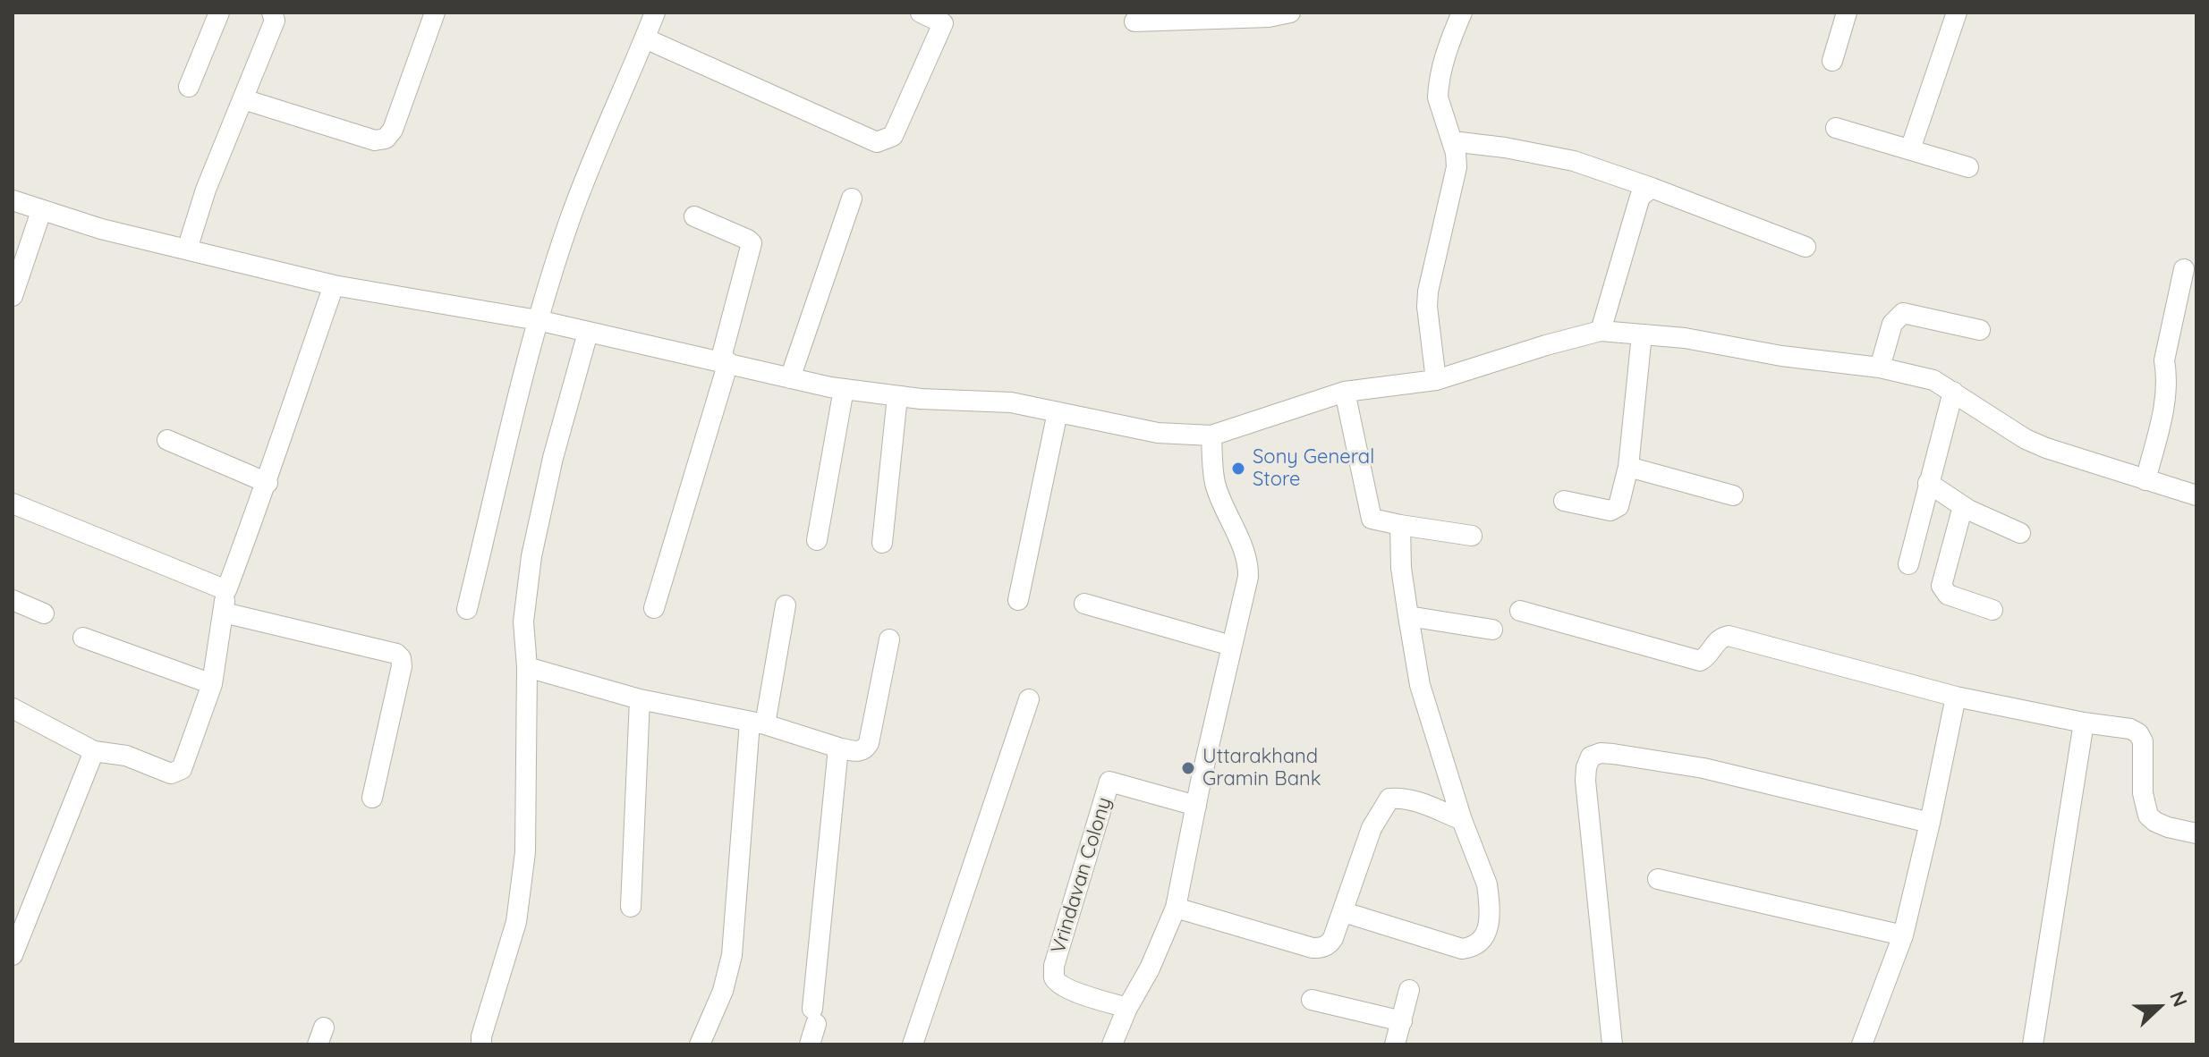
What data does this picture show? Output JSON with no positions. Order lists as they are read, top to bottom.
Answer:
{
  "streets": {
    "street": ["Vrindavan Colony"]
  },
  "places": ["Sony General Store", "Uttarakhand Gramin Bank"],
  "north": "right"
}
